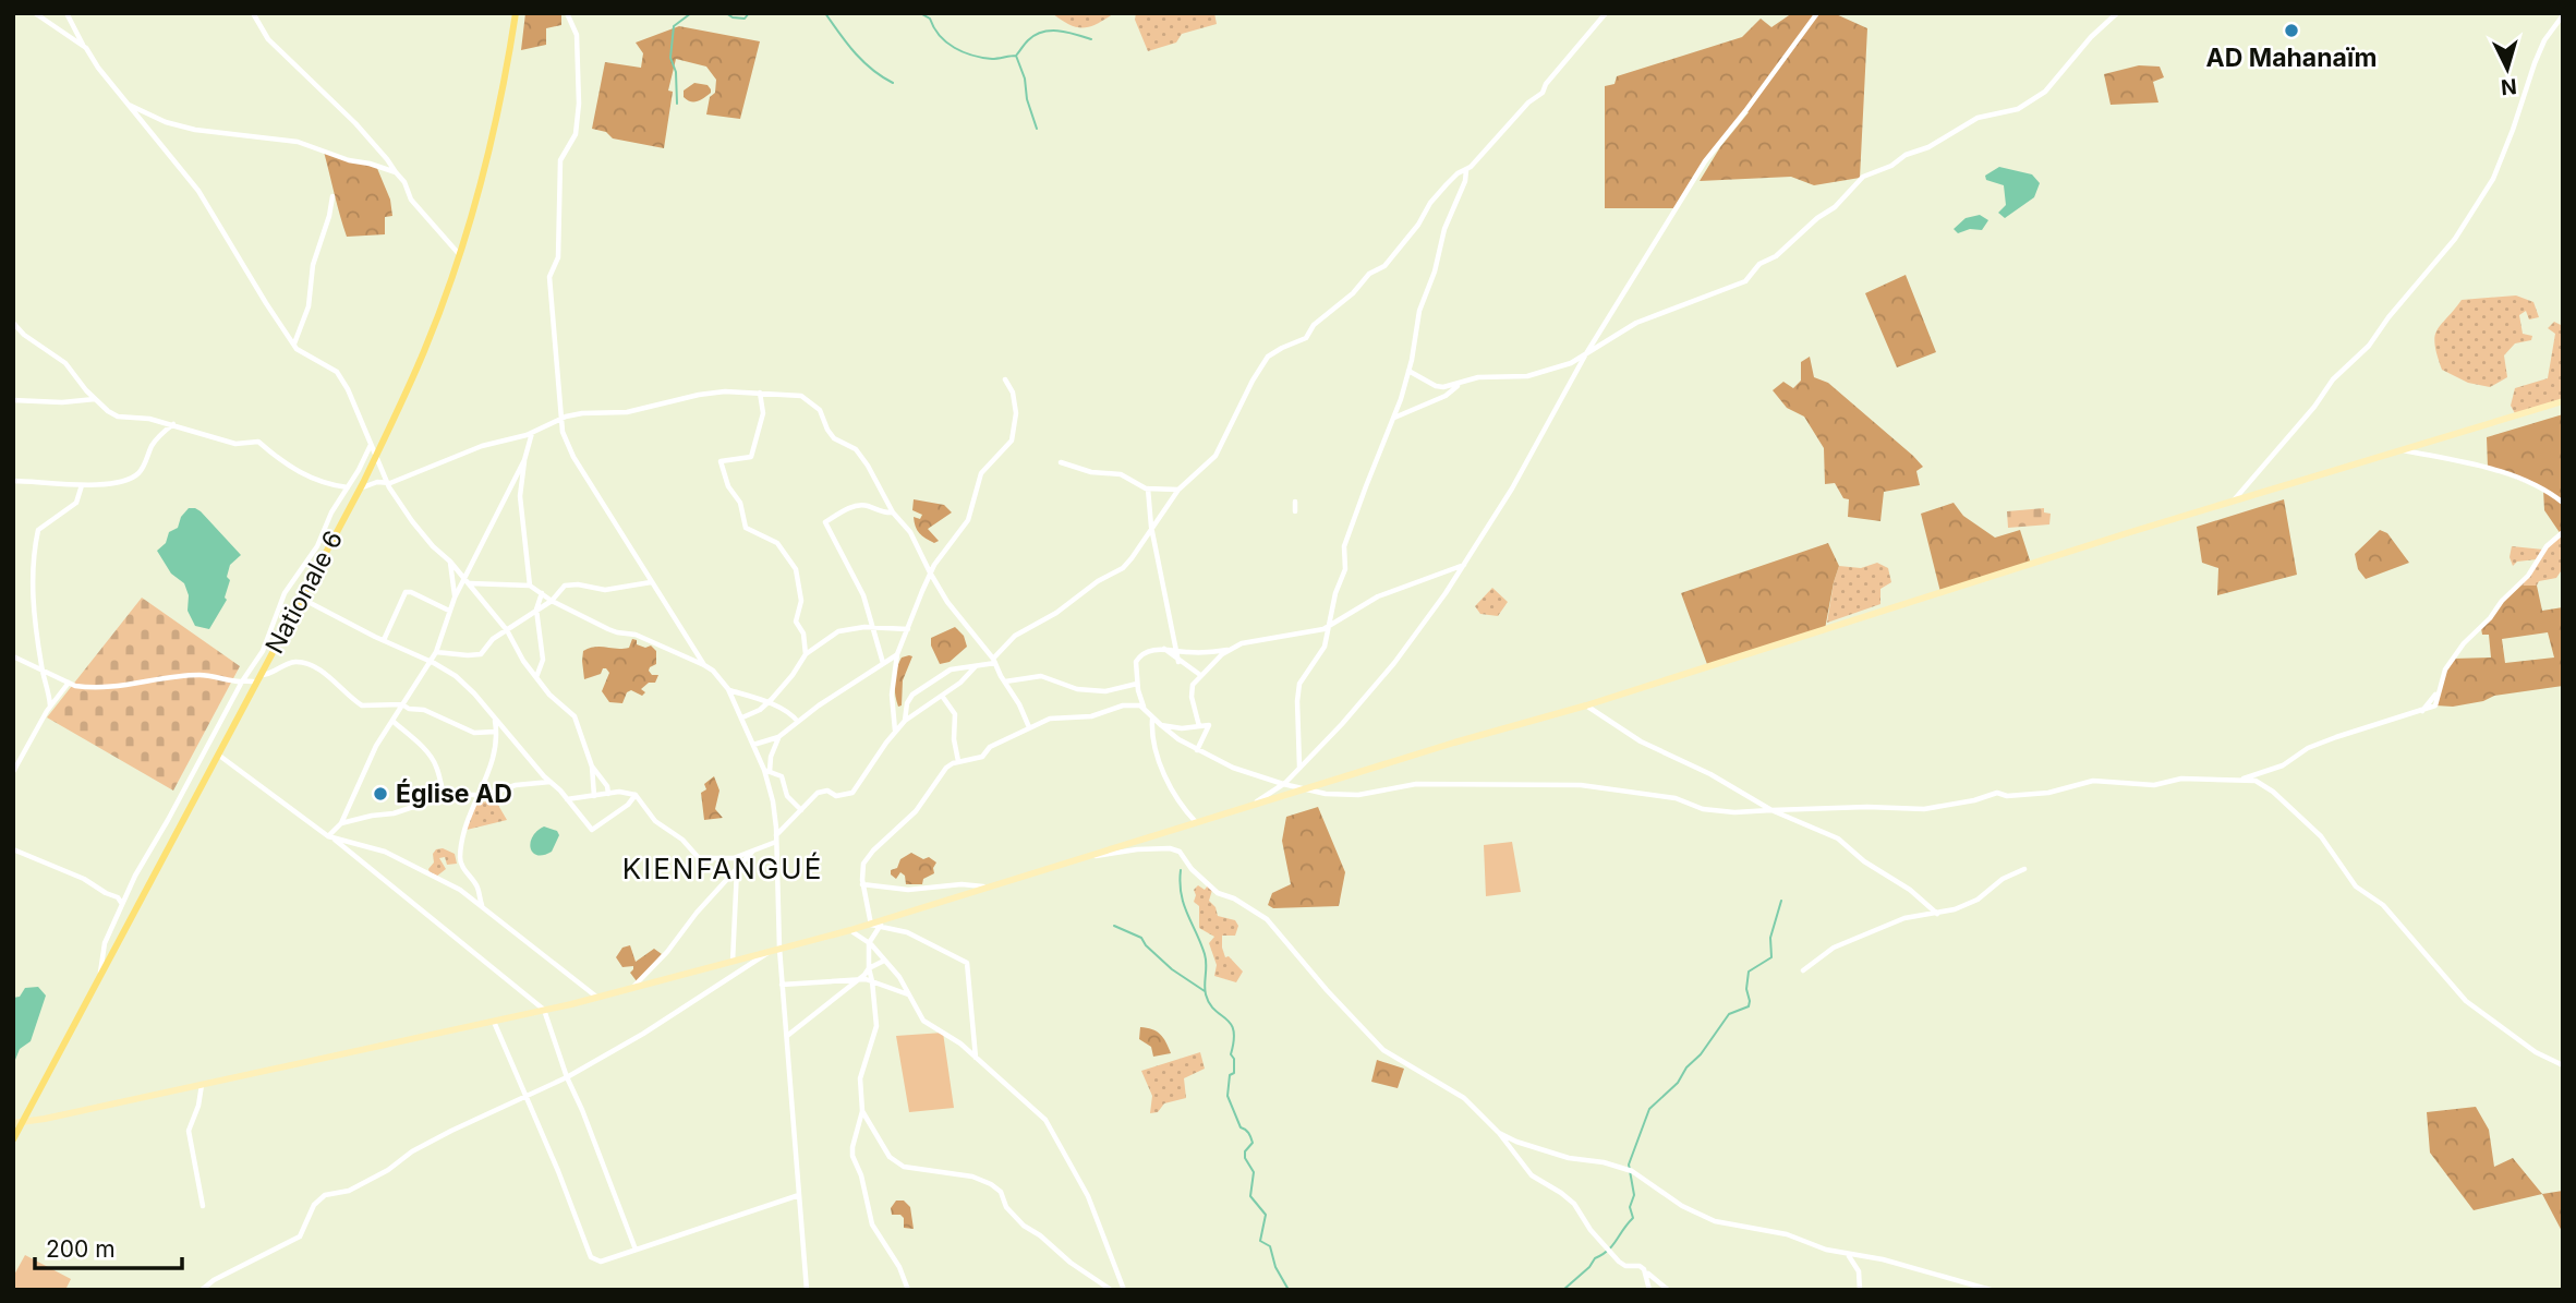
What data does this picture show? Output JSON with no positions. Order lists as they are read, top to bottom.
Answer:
{
  "streets": {
    "main road": ["Nationale 6"]
  },
  "districts": ["KIENFANGUÉ"],
  "places": ["AD Mahanaïm", "Église AD"],
  "scale_bar": "200 m",
  "north": "bottom"
}
